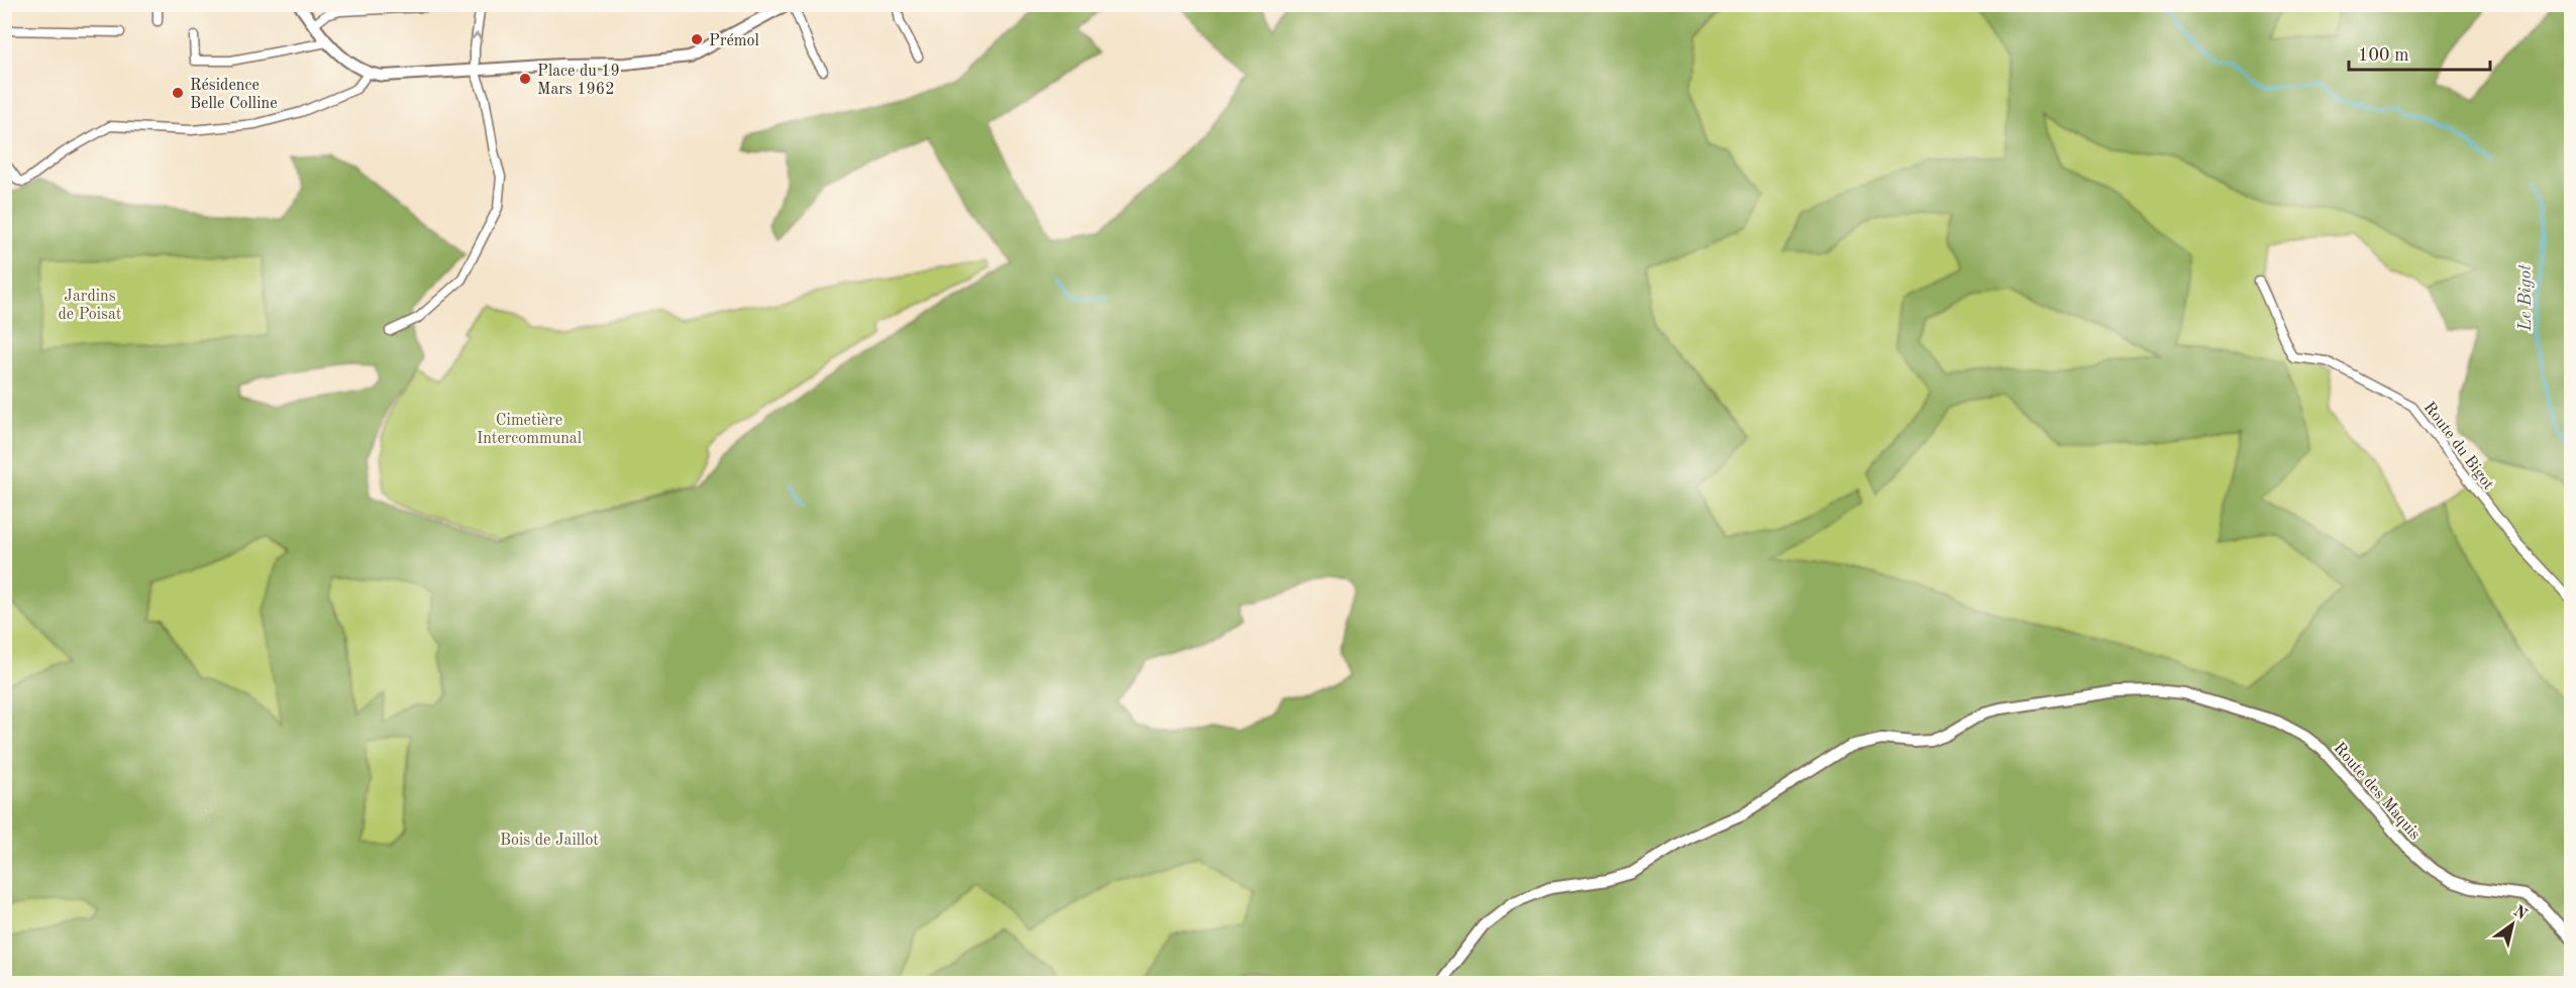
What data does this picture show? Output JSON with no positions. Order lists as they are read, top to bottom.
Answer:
{
  "streets": {
    "street": ["Route du Bigot", "Route des Maquis"]
  },
  "water": ["Le Bigot"],
  "parks": ["Jardins de Poisat", "Cimetière Intercommunal", "Bois de Jaillot"],
  "places": ["Prémol", "Place du 19 Mars 1962", "Résidence Belle Colline"],
  "scale_bar": "100 m",
  "north": "top right"
}
